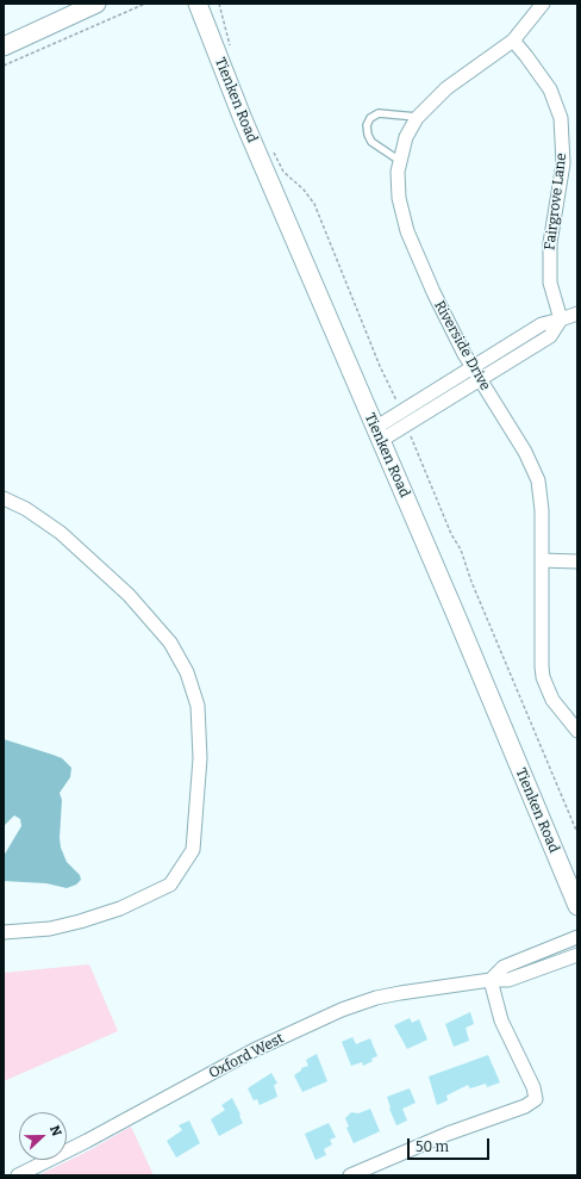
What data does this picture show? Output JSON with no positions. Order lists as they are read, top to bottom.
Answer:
{
  "streets": {
    "street": [
      "Tienken Road",
      "Fairgrove Lane",
      "Riverside Drive",
      "Oxford West"
    ]
  },
  "crossings": [
    ["Fairgrove Lane", "Riverside Drive"]
  ],
  "scale_bar": "50 m",
  "north": "right"
}
